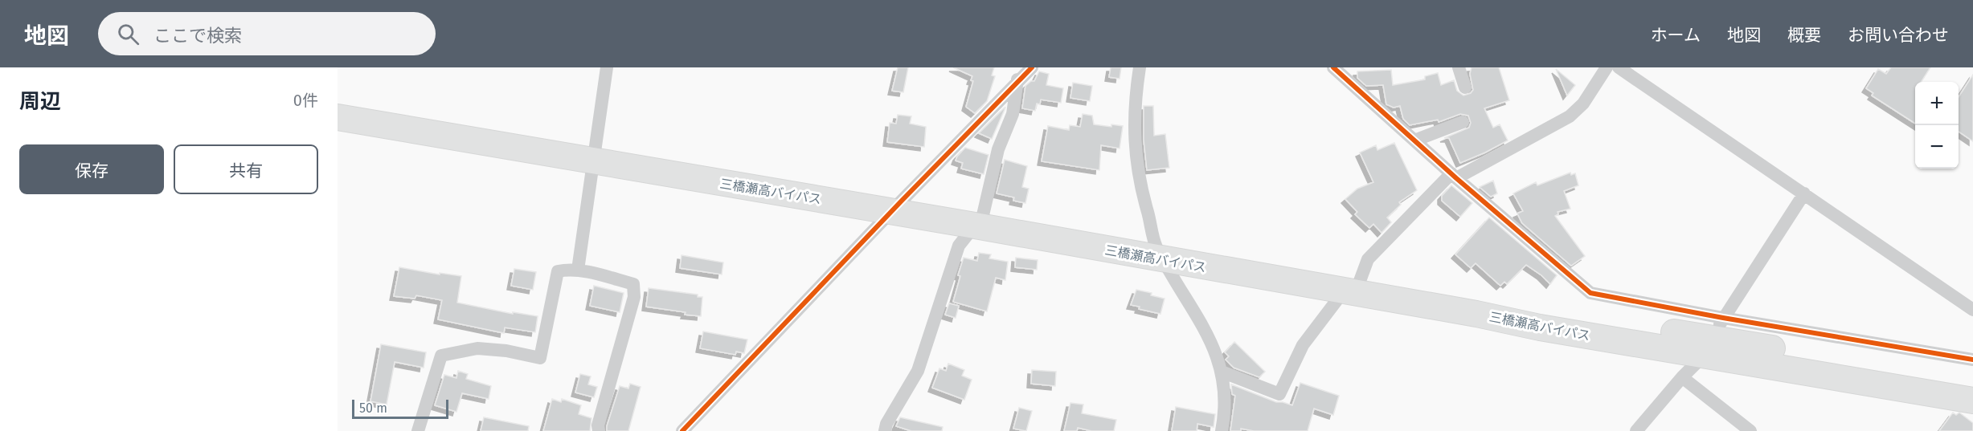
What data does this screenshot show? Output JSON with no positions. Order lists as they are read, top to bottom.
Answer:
{
  "streets": {
    "highway": ["三橋瀬高バイパス"]
  },
  "scale_bar": "50 m",
  "page": {
    "header": "地図",
    "search": "ここで検索",
    "nav": [
      "ホーム",
      "地図",
      "概要",
      "お問い合わせ"
    ],
    "heading": ["周辺", "0件"],
    "map_buttons": ["+", "−"],
    "buttons": ["保存", "共有"],
    "scale": "50 m"
  }
}
